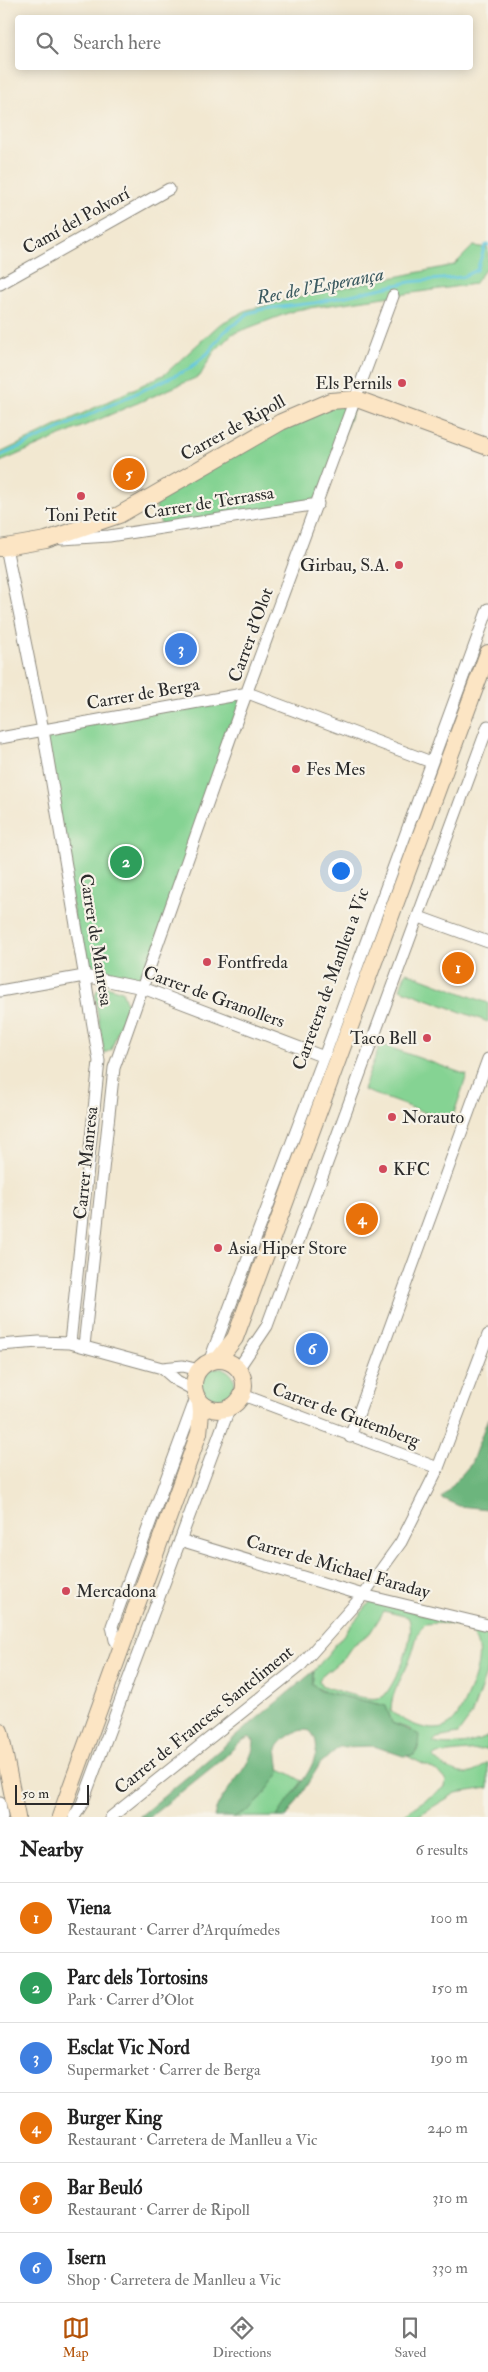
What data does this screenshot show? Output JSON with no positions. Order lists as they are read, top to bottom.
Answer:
{
  "streets": {
    "street": [
      "Camí del Polvorí",
      "Carrer de Ripoll",
      "Carrer de Terrassa",
      "Carrer d'Olot",
      "Carrer de Berga",
      "Carrer de Manresa",
      "Carretera de Manlleu a Vic",
      "Carrer de Granollers",
      "Carrer Manresa",
      "Carrer de Gutemberg",
      "Carrer de Michael Faraday",
      "Carrer de Francesc Santcliment"
    ]
  },
  "crossings": [
    ["Carrer de Ripoll", "Carrer de Terrassa"],
    ["Carrer de Ripoll", "Carrer d'Olot"],
    ["Carrer de Ripoll", "Carrer de Manresa"],
    ["Carrer de Terrassa", "Carrer d'Olot"],
    ["Carrer d'Olot", "Carrer de Berga"],
    ["Carrer d'Olot", "Carrer de Granollers"],
    ["Carrer d'Olot", "Carrer Manresa"],
    ["Carrer de Berga", "Carrer de Manresa"],
    ["Carrer de Manresa", "Carrer de Granollers"],
    ["Carretera de Manlleu a Vic", "Carrer de Granollers"],
    ["Carretera de Manlleu a Vic", "Carrer de Gutemberg"],
    ["Carrer de Granollers", "Carrer Manresa"],
    ["Carrer de Gutemberg", "Carrer de Francesc Santcliment"],
    ["Carrer de Michael Faraday", "Carrer de Francesc Santcliment"]
  ],
  "water": ["Rec de l'Esperança"],
  "places": [
    "Els Pernils",
    "Toni Petit",
    "Girbau, S.A.",
    "Fes Mes",
    "Fontfreda",
    "Taco Bell",
    "Norauto",
    "KFC",
    "Asia Hiper Store",
    "Mercadona"
  ],
  "scale_bar": "50 m",
  "page": {
    "search": "Search here",
    "pins": [
      "5",
      "3",
      "2",
      "1",
      "4",
      "6"
    ],
    "scale": "50 m",
    "heading": ["Nearby", "6 results"],
    "list": [
      {
        "mark": "1",
        "name": "Viena",
        "note": "Restaurant · Carrer d'Arquímedes",
        "value": "100 m"
      },
      {
        "mark": "2",
        "name": "Parc dels Tortosins",
        "note": "Park · Carrer d'Olot",
        "value": "150 m"
      },
      {
        "mark": "3",
        "name": "Esclat Vic Nord",
        "note": "Supermarket · Carrer de Berga",
        "value": "190 m"
      },
      {
        "mark": "4",
        "name": "Burger King",
        "note": "Restaurant · Carretera de Manlleu a Vic",
        "value": "240 m"
      },
      {
        "mark": "5",
        "name": "Bar Beuló",
        "note": "Restaurant · Carrer de Ripoll",
        "value": "310 m"
      },
      {
        "mark": "6",
        "name": "Isern",
        "note": "Shop · Carretera de Manlleu a Vic",
        "value": "330 m"
      }
    ],
    "nav": ["Map", "Directions", "Saved"]
  }
}
